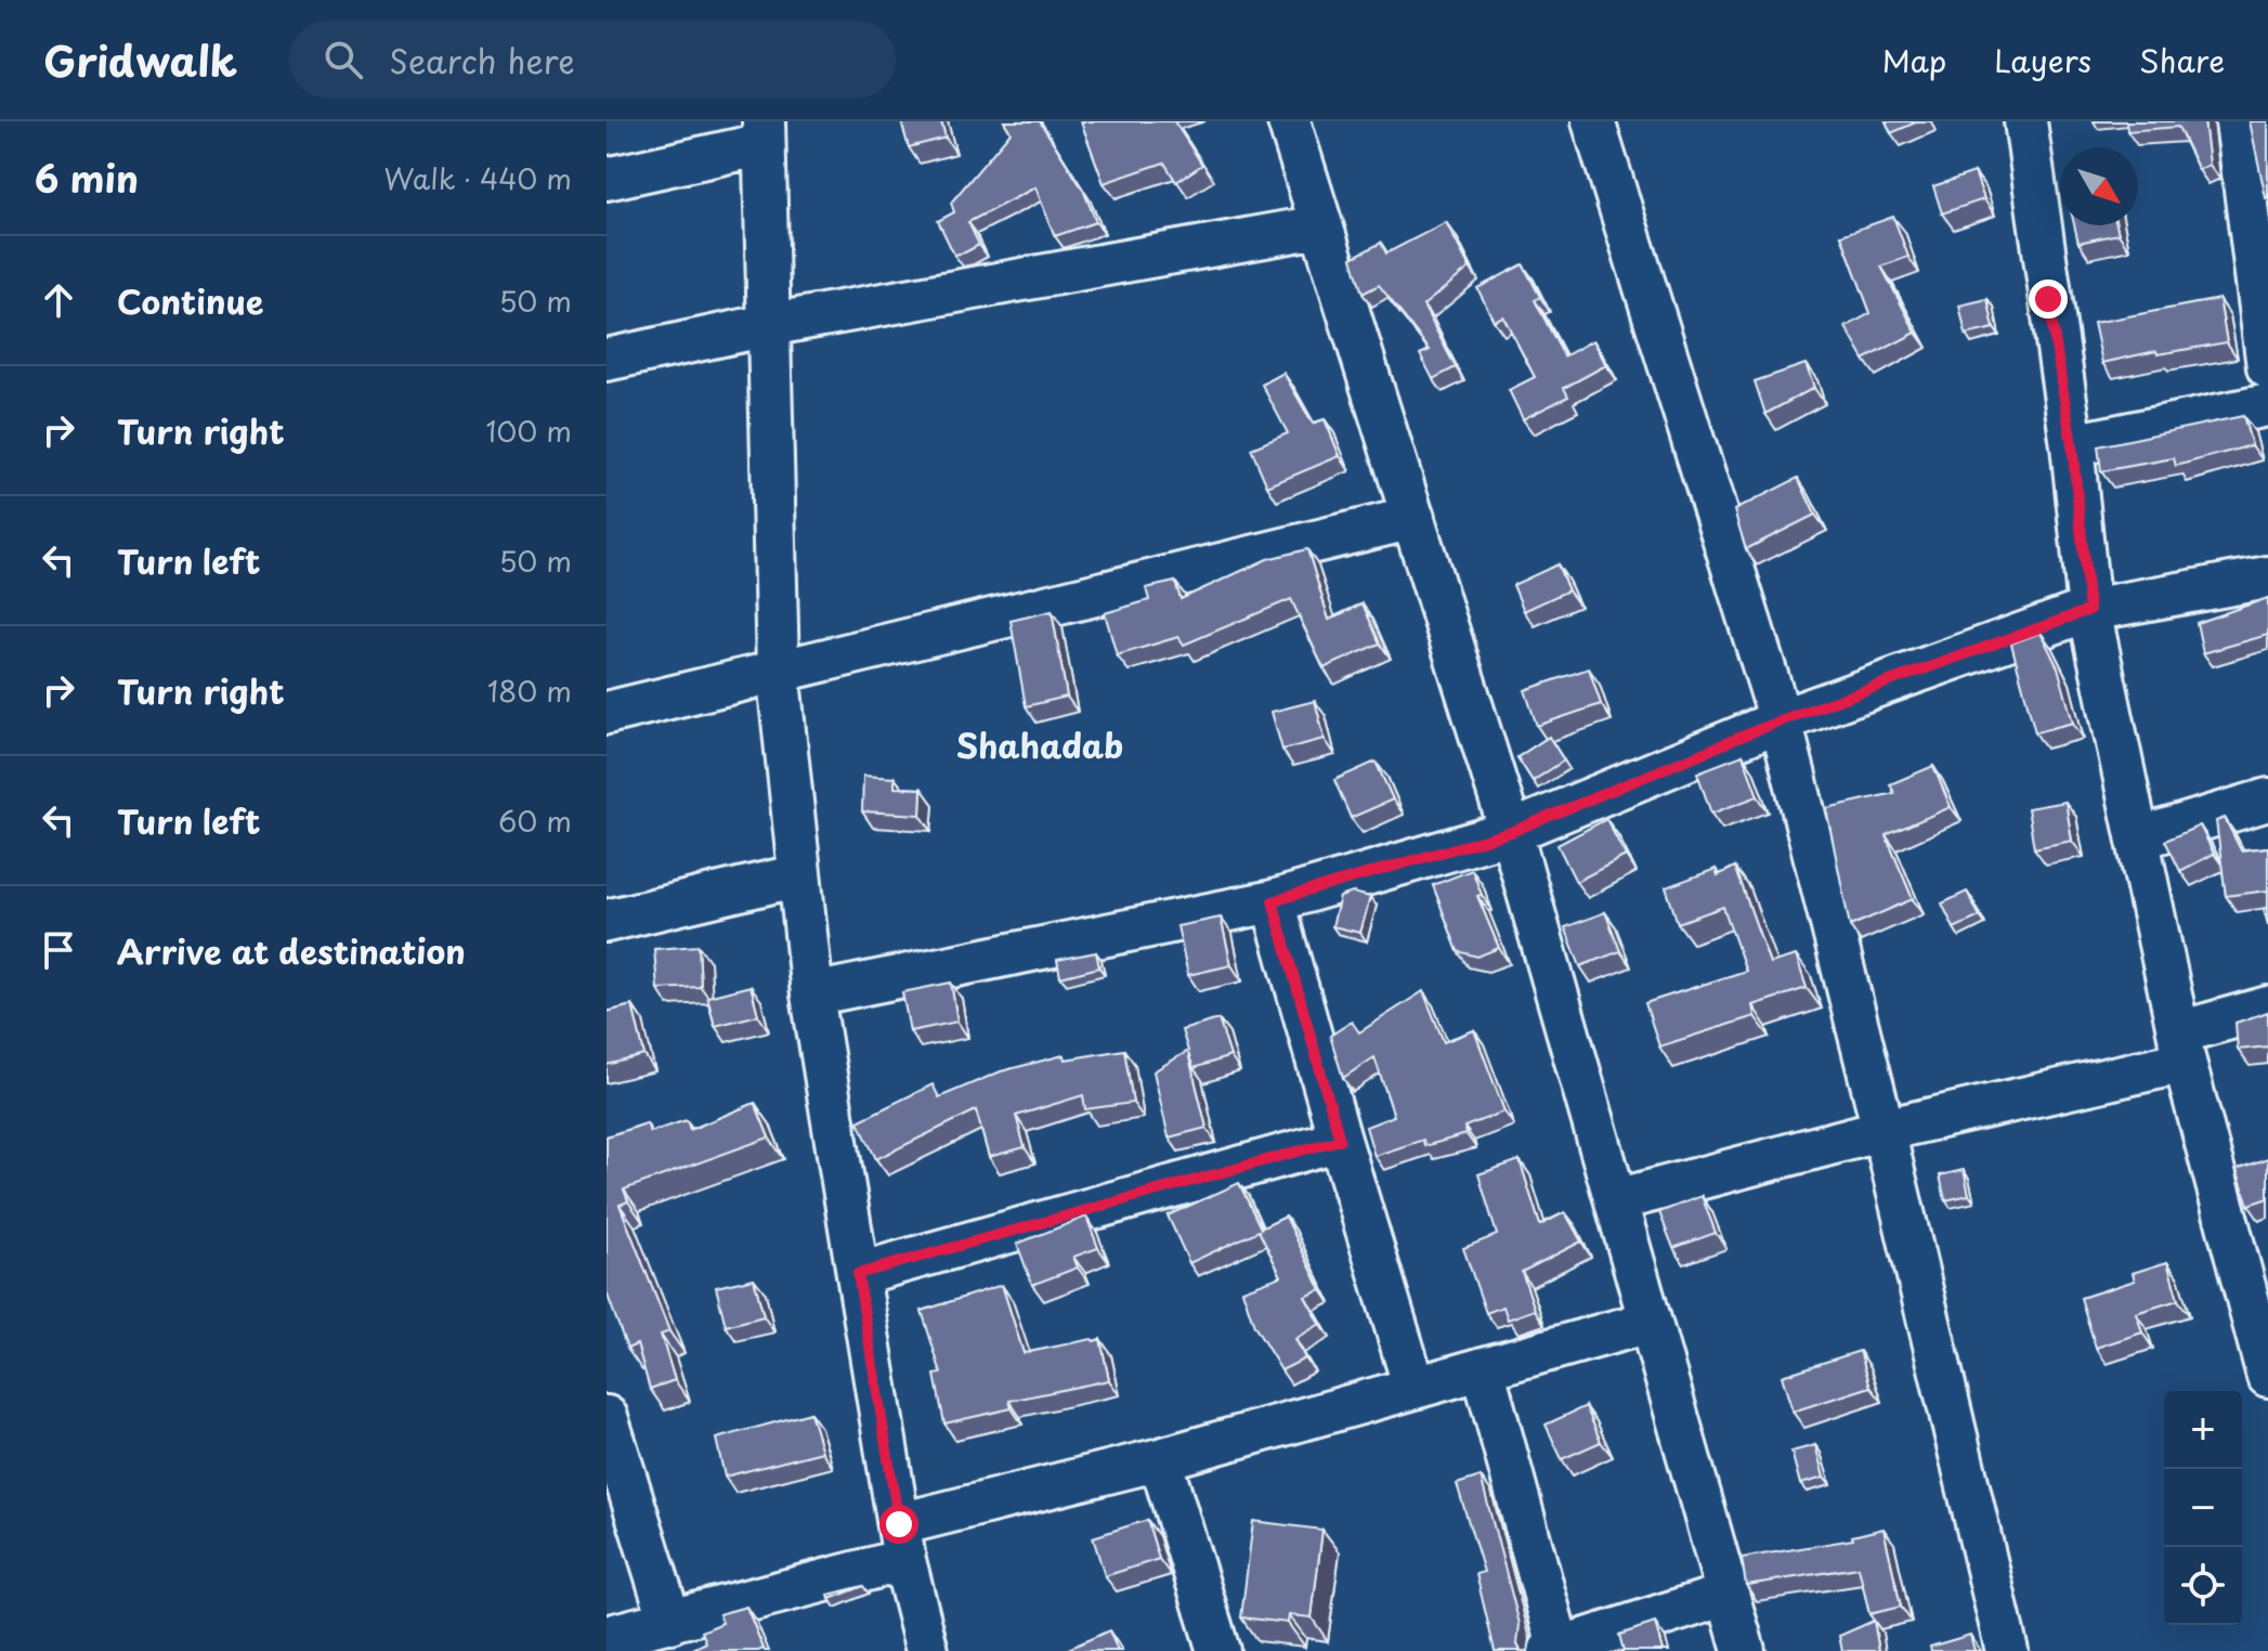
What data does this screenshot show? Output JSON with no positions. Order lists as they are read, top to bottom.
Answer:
{
  "districts": ["Shahadab"],
  "north": "bottom right",
  "page": {
    "header": "Gridwalk",
    "search": "Search here",
    "nav": ["Map", "Layers", "Share"],
    "heading": ["6 min", "Walk · 440 m"],
    "list": [
      ["Continue", "50 m"],
      ["Turn right", "100 m"],
      ["Turn left", "50 m"],
      ["Turn right", "180 m"],
      ["Turn left", "60 m"],
      "Arrive at destination"
    ],
    "map_buttons": ["+", "−"]
  }
}
